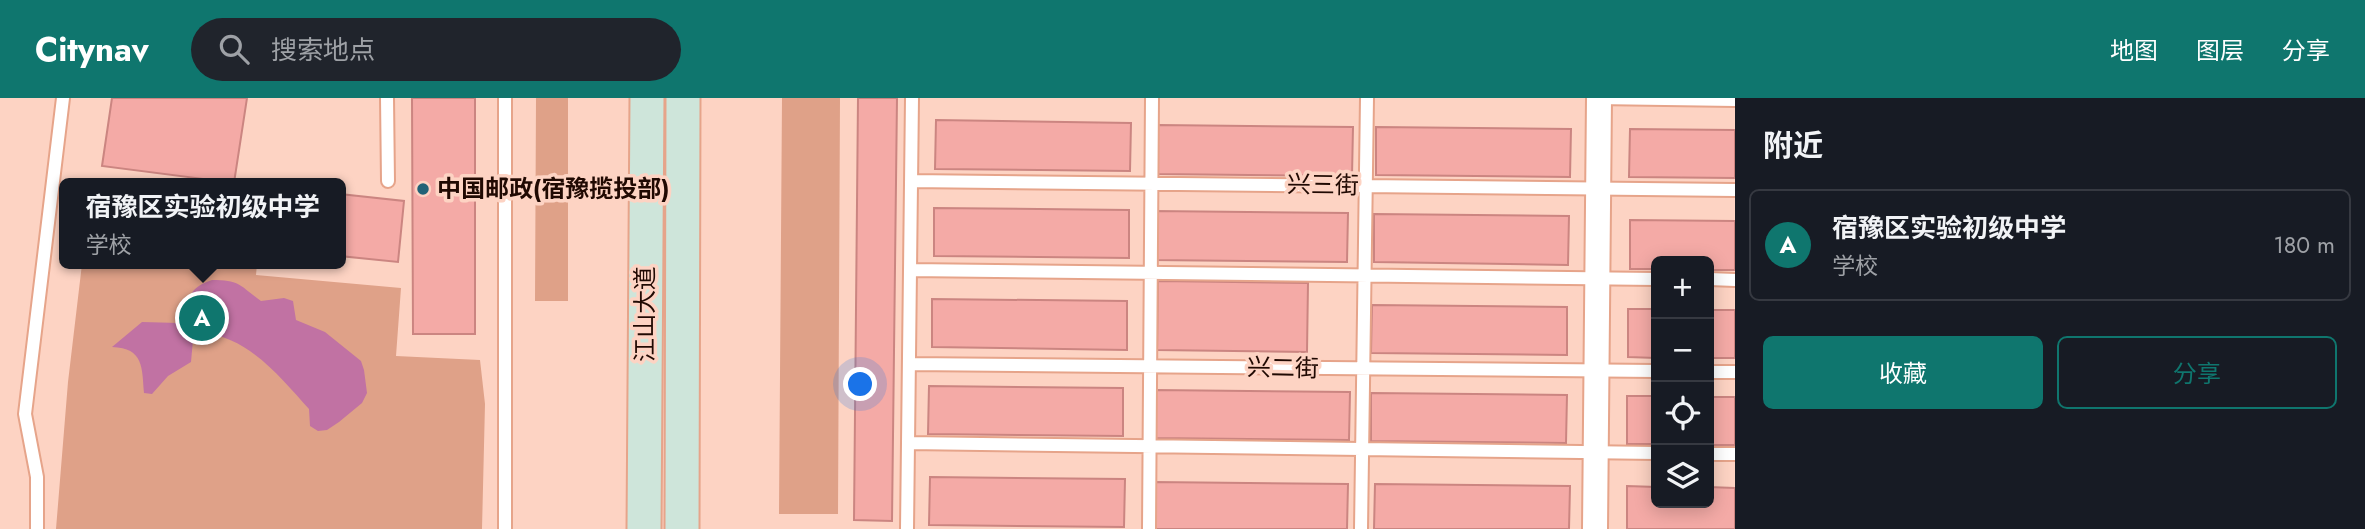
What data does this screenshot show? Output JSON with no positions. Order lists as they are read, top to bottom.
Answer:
{
  "streets": {
    "main road": ["江山大道"],
    "lane": ["兴三街", "兴二街"]
  },
  "places": ["中国邮政(宿豫揽投部)"],
  "page": {
    "header": "Citynav",
    "search": "搜索地点",
    "nav": ["地图", "图层", "分享"],
    "heading": "附近",
    "popup": ["宿豫区实验初级中学", "学校"],
    "list": [
      {
        "mark": "A",
        "name": "宿豫区实验初级中学",
        "note": "学校",
        "value": "180 m"
      }
    ],
    "map_buttons": ["+", "−"],
    "pins": "A",
    "buttons": ["收藏", "分享"]
  }
}
